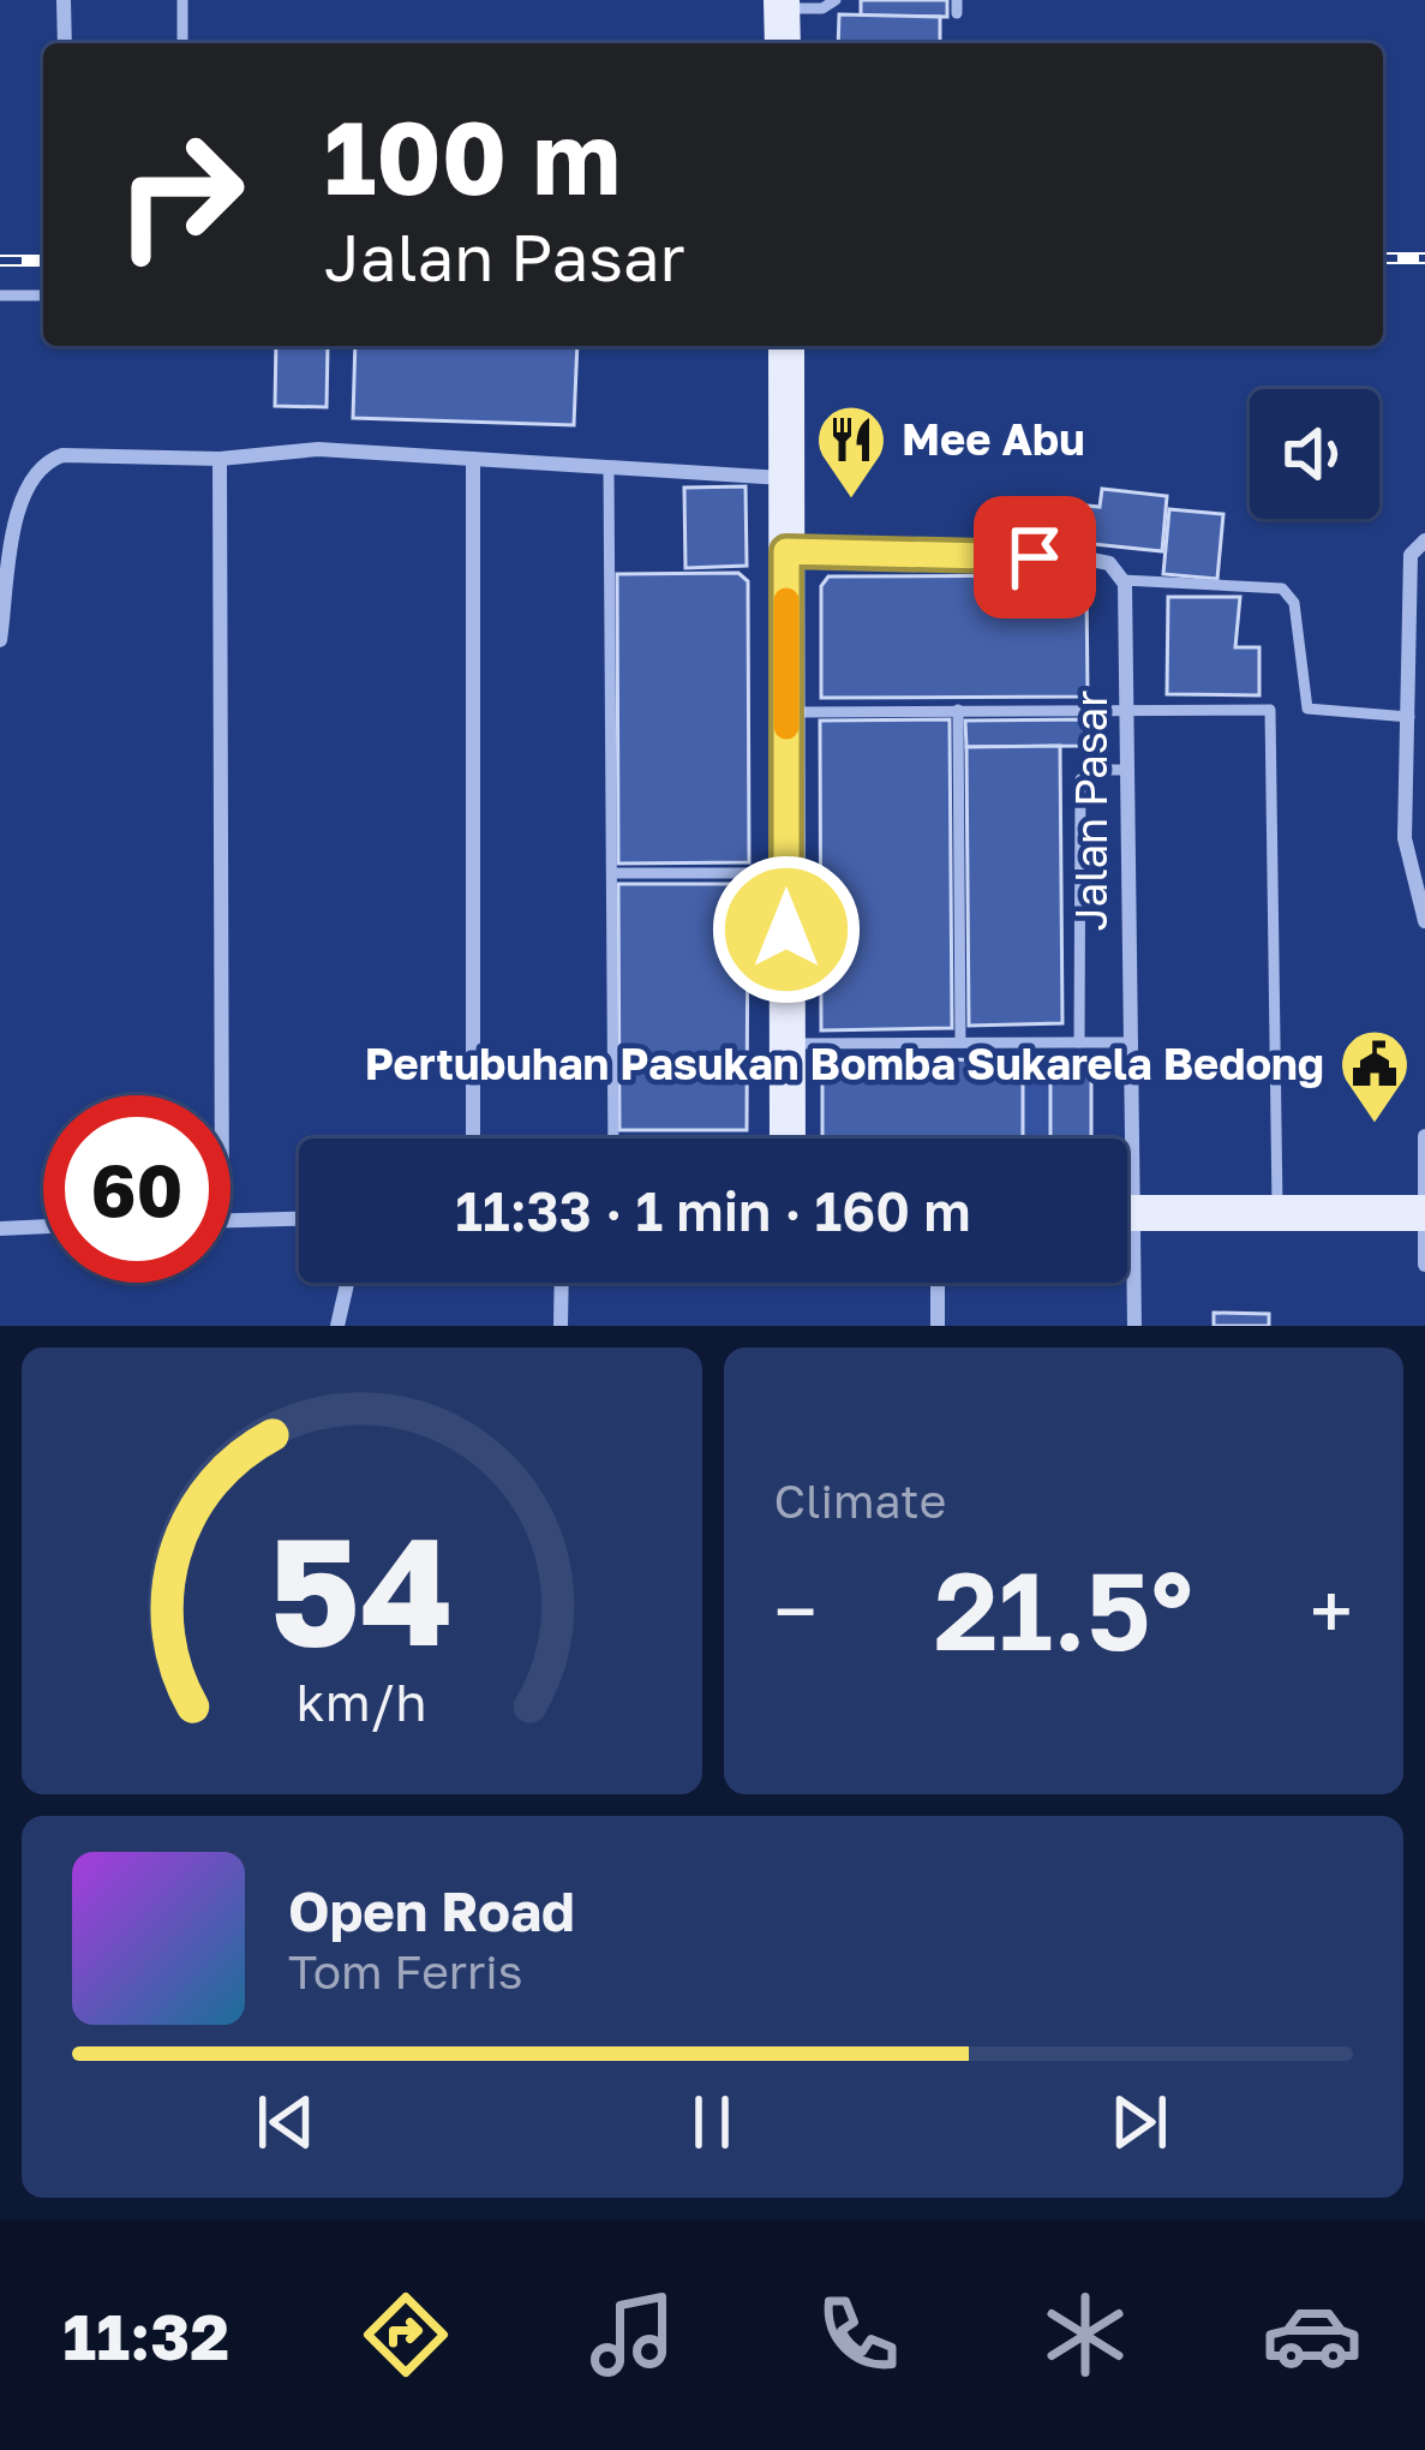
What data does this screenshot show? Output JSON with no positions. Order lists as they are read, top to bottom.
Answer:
{
  "streets": {
    "street": ["Jalan Pasar"]
  },
  "places": {
    "restaurant": ["Mee Abu"],
    "public building": ["Pertubuhan Pasukan Bomba Sukarela Bedong"]
  },
  "page": {
    "turn": ["100 m", "Jalan Pasar"],
    "limit": "60",
    "trip": "11:33 · 1 min · 160 m",
    "tile": "Climate",
    "heat": ["−", "21.5°", "+"],
    "song": ["Open Road", "Tom Ferris"],
    "tabs": "11:32",
    "gauge": ["54", "km/h"]
  }
}
